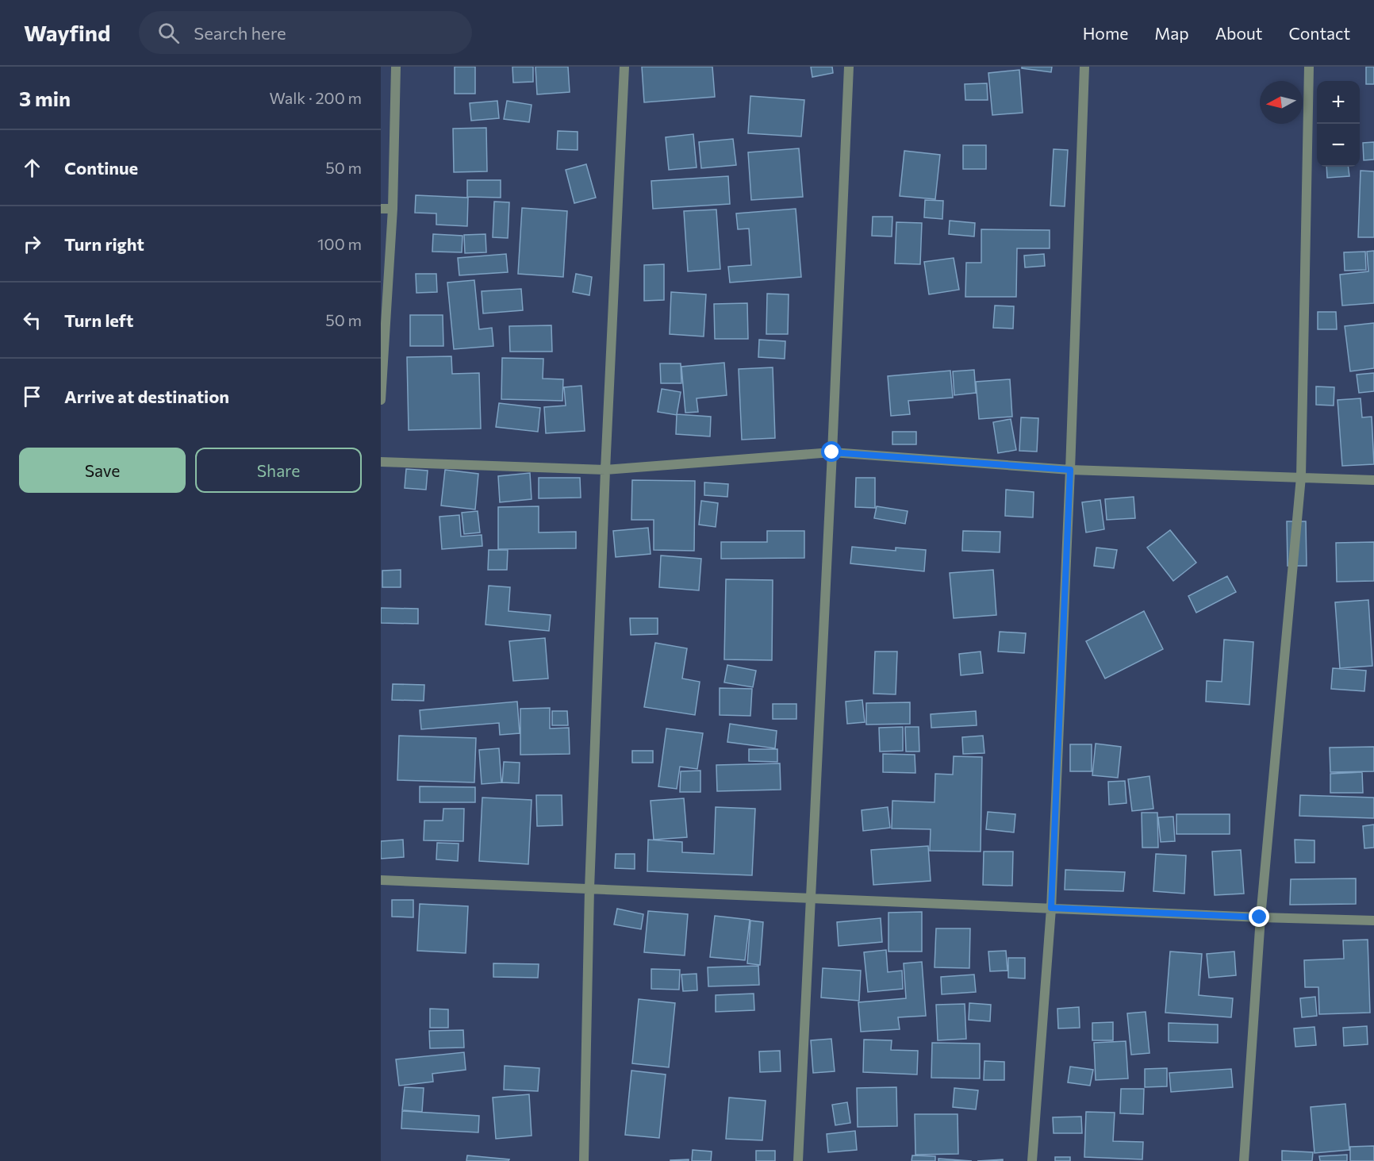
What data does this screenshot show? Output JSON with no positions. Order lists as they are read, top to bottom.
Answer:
{
  "north": "left",
  "page": {
    "header": "Wayfind",
    "search": "Search here",
    "nav": [
      "Home",
      "Map",
      "About",
      "Contact"
    ],
    "heading": ["3 min", "Walk · 200 m"],
    "map_buttons": ["+", "−"],
    "list": [
      ["Continue", "50 m"],
      ["Turn right", "100 m"],
      ["Turn left", "50 m"],
      "Arrive at destination"
    ],
    "buttons": ["Save", "Share"]
  }
}
